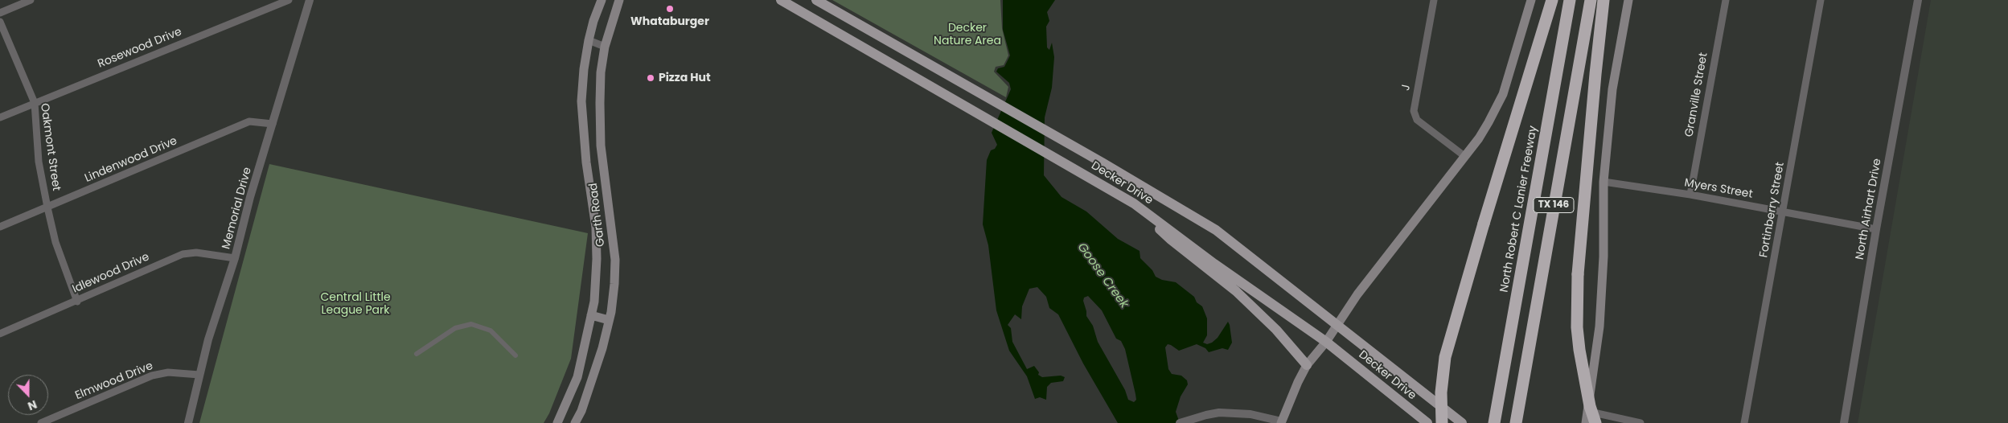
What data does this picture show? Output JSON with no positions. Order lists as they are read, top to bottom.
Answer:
{
  "streets": {
    "highway": ["TX 146", "North Robert C Lanier Freeway"],
    "main road": ["Decker Drive", "Garth Road"],
    "street": [
      "Rosewood Drive",
      "J",
      "Granville Street",
      "Oakmont Street",
      "Lindenwood Drive",
      "Myers Street",
      "Memorial Drive",
      "North Airhart Drive",
      "Fortinberry Street",
      "Idlewood Drive",
      "Elmwood Drive"
    ]
  },
  "crossings": [
    ["Rosewood Drive", "Oakmont Street"],
    ["Granville Street", "Myers Street"],
    ["Oakmont Street", "Lindenwood Drive"],
    ["Oakmont Street", "Idlewood Drive"],
    ["Lindenwood Drive", "Memorial Drive"],
    ["Myers Street", "North Airhart Drive"],
    ["Myers Street", "Fortinberry Street"],
    ["Memorial Drive", "Idlewood Drive"],
    ["Memorial Drive", "Elmwood Drive"]
  ],
  "water": ["Goose Creek"],
  "parks": ["Decker Nature Area", "Central Little League Park"],
  "places": ["Whataburger", "Pizza Hut"],
  "north": "bottom"
}
